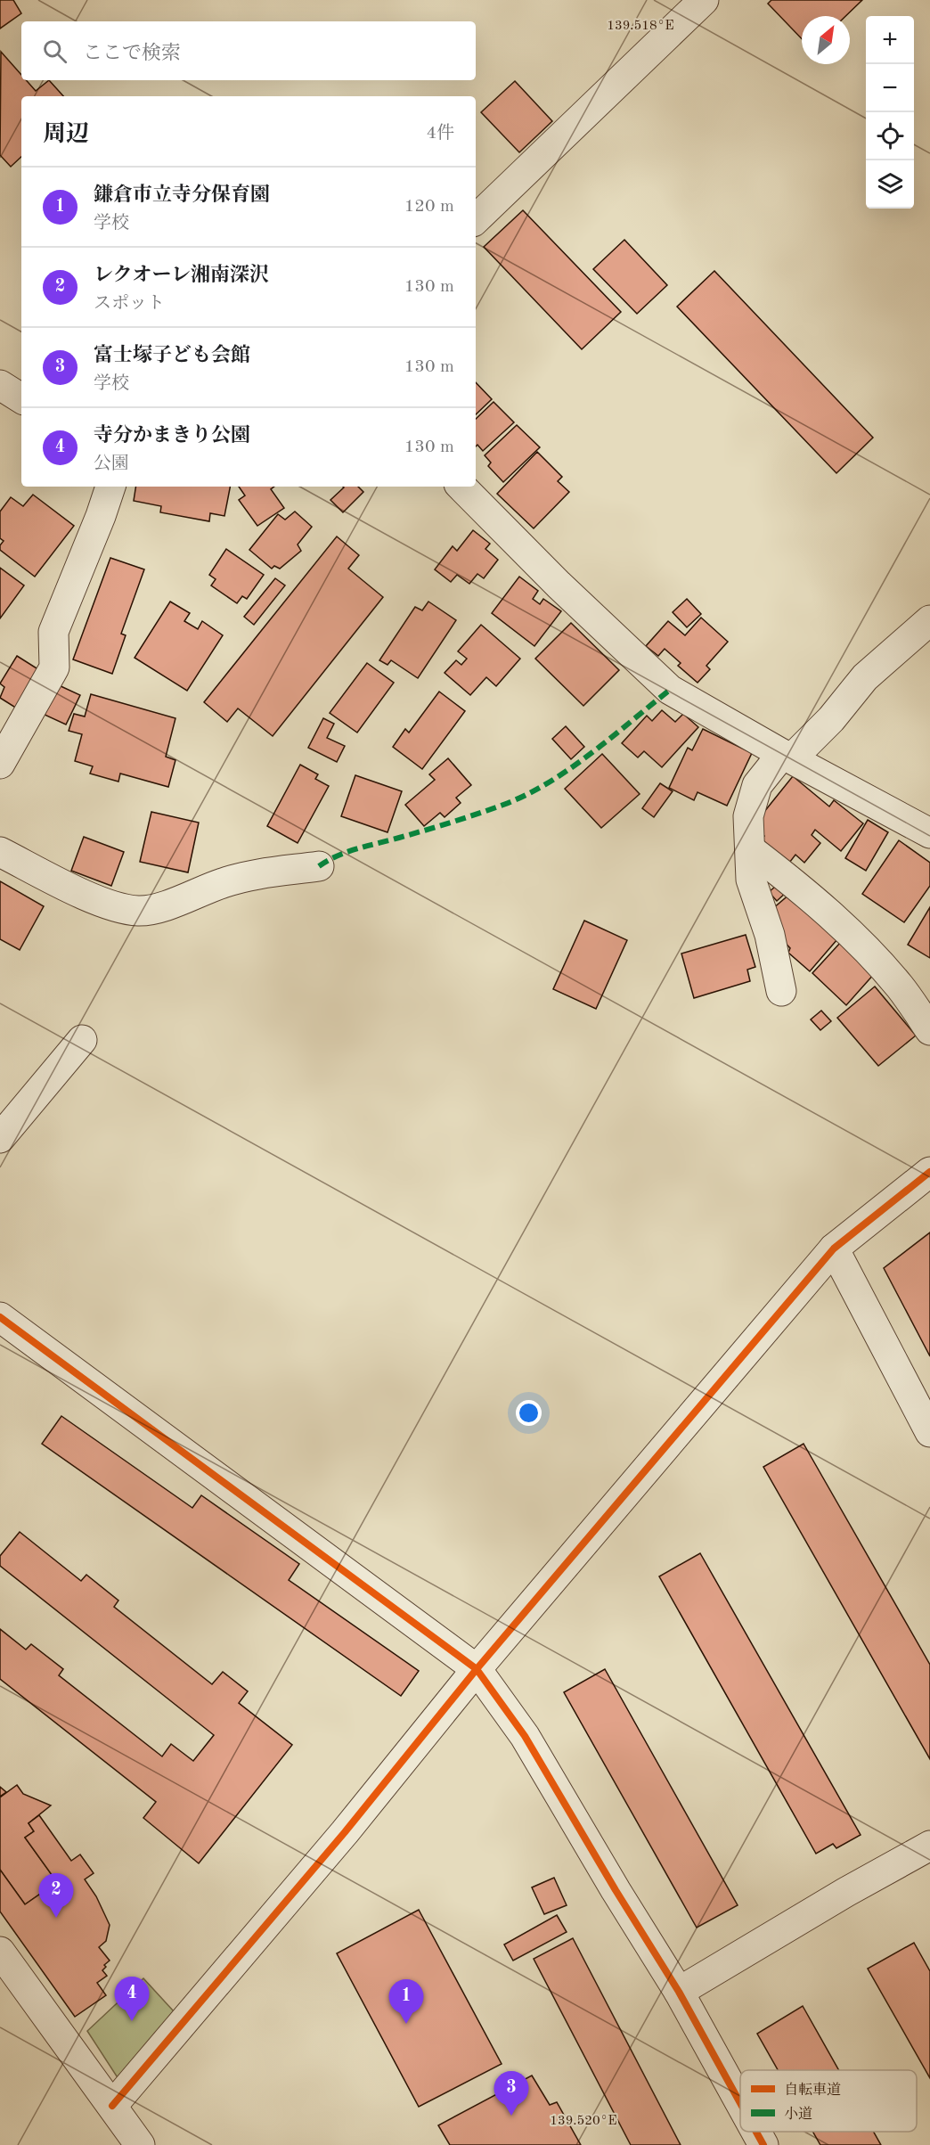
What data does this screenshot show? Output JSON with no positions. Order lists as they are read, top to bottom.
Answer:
{
  "legend": ["自転車道", "小道"],
  "north": "top right",
  "page": {
    "map_buttons": ["+", "−"],
    "search": "ここで検索",
    "heading": ["周辺", "4件"],
    "list": [
      {
        "mark": "1",
        "name": "鎌倉市立寺分保育園",
        "note": "学校",
        "value": "120 m"
      },
      {
        "mark": "2",
        "name": "レクオーレ湘南深沢",
        "note": "スポット",
        "value": "130 m"
      },
      {
        "mark": "3",
        "name": "富士塚子ども会館",
        "note": "学校",
        "value": "130 m"
      },
      {
        "mark": "4",
        "name": "寺分かまきり公園",
        "note": "公園",
        "value": "130 m"
      }
    ],
    "pins": [
      "2",
      "4",
      "1",
      "3"
    ]
  },
  "coordinates": ["139.518°E", "139.520°E"]
}
